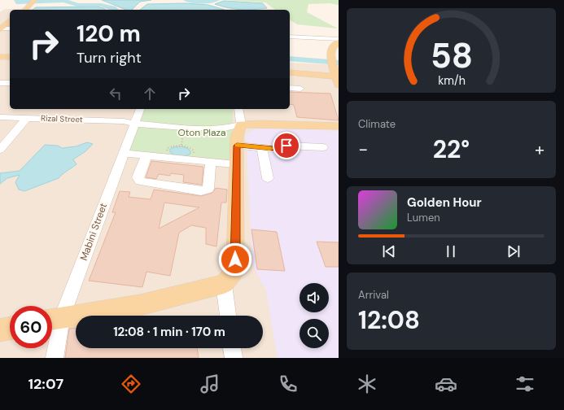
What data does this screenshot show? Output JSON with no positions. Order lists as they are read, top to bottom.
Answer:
{
  "streets": {
    "main road": ["Rizal Street"],
    "street": ["Mabini Street"]
  },
  "crossings": [
    ["Rizal Street", "Mabini Street"]
  ],
  "parks": ["Oton Plaza"],
  "page": {
    "turn": ["120 m", "Turn right"],
    "tile": [
      "Climate",
      ["Arrival", "12:08"]
    ],
    "heat": ["−", "22°", "+"],
    "song": ["Golden Hour", "Lumen"],
    "limit": "60",
    "trip": "12:08 · 1 min · 170 m",
    "tabs": "12:07",
    "gauge": ["58", "km/h"]
  }
}
